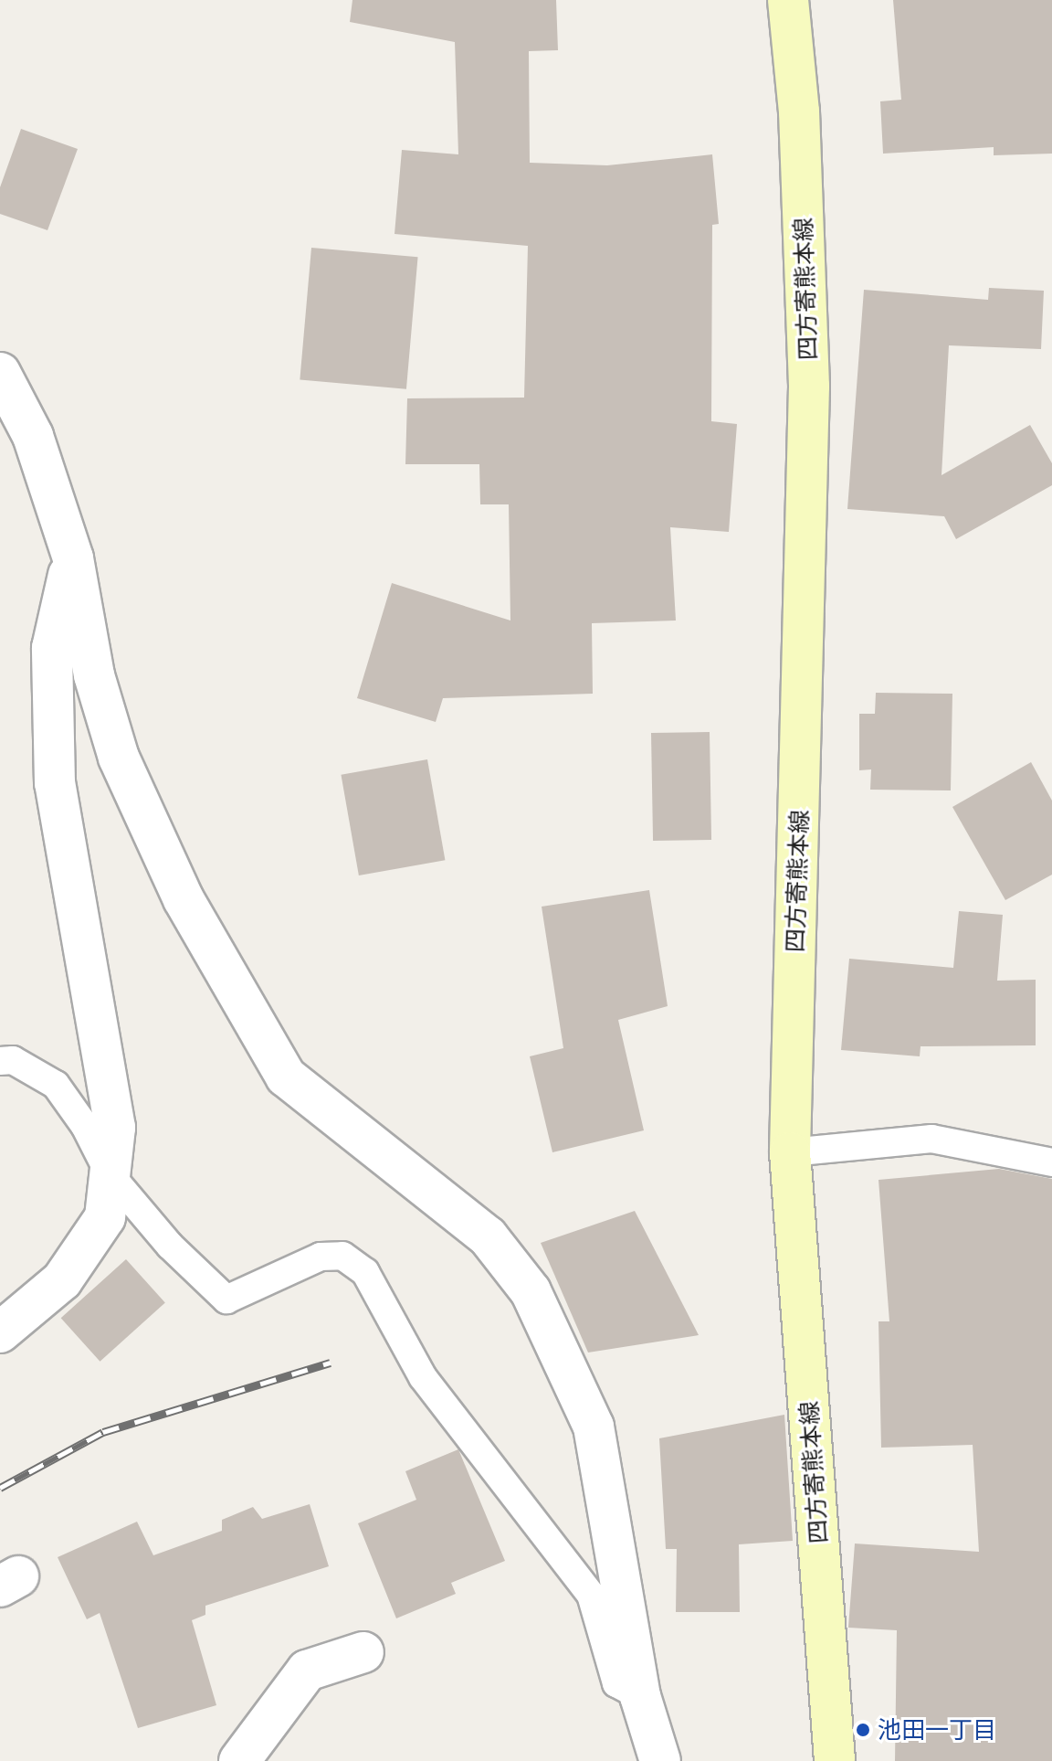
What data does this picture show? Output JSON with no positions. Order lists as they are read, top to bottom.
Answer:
{
  "streets": {
    "main road": ["四方寄熊本線"]
  },
  "places": ["池田一丁目"]
}
